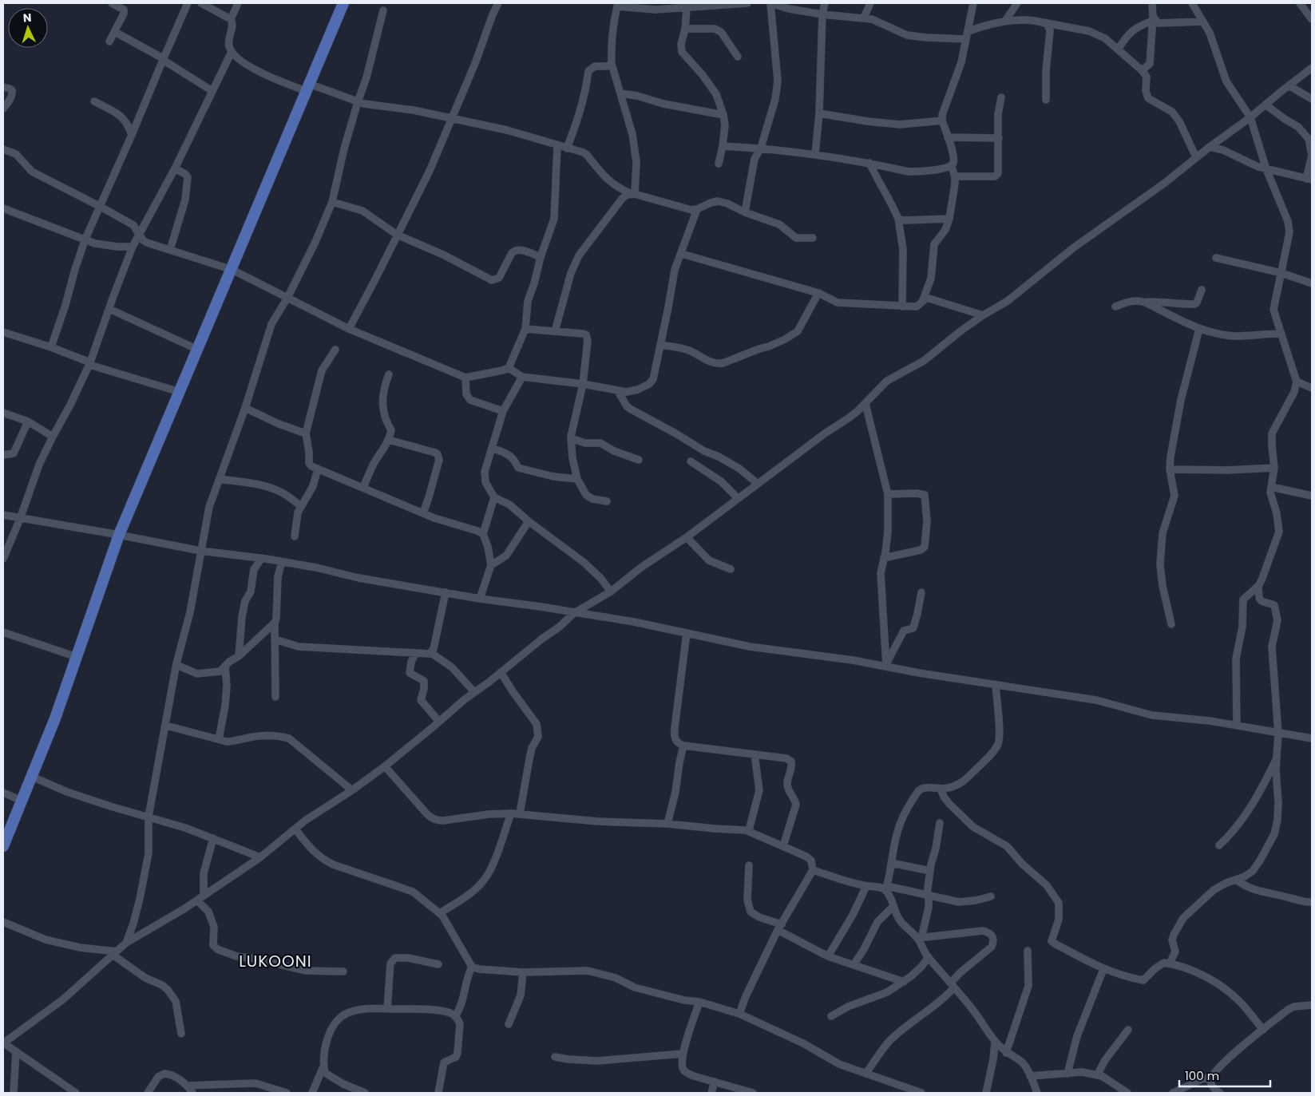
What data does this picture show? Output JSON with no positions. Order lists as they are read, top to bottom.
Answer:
{
  "districts": ["LUKOONI"],
  "scale_bar": "100 m",
  "north": "top"
}
